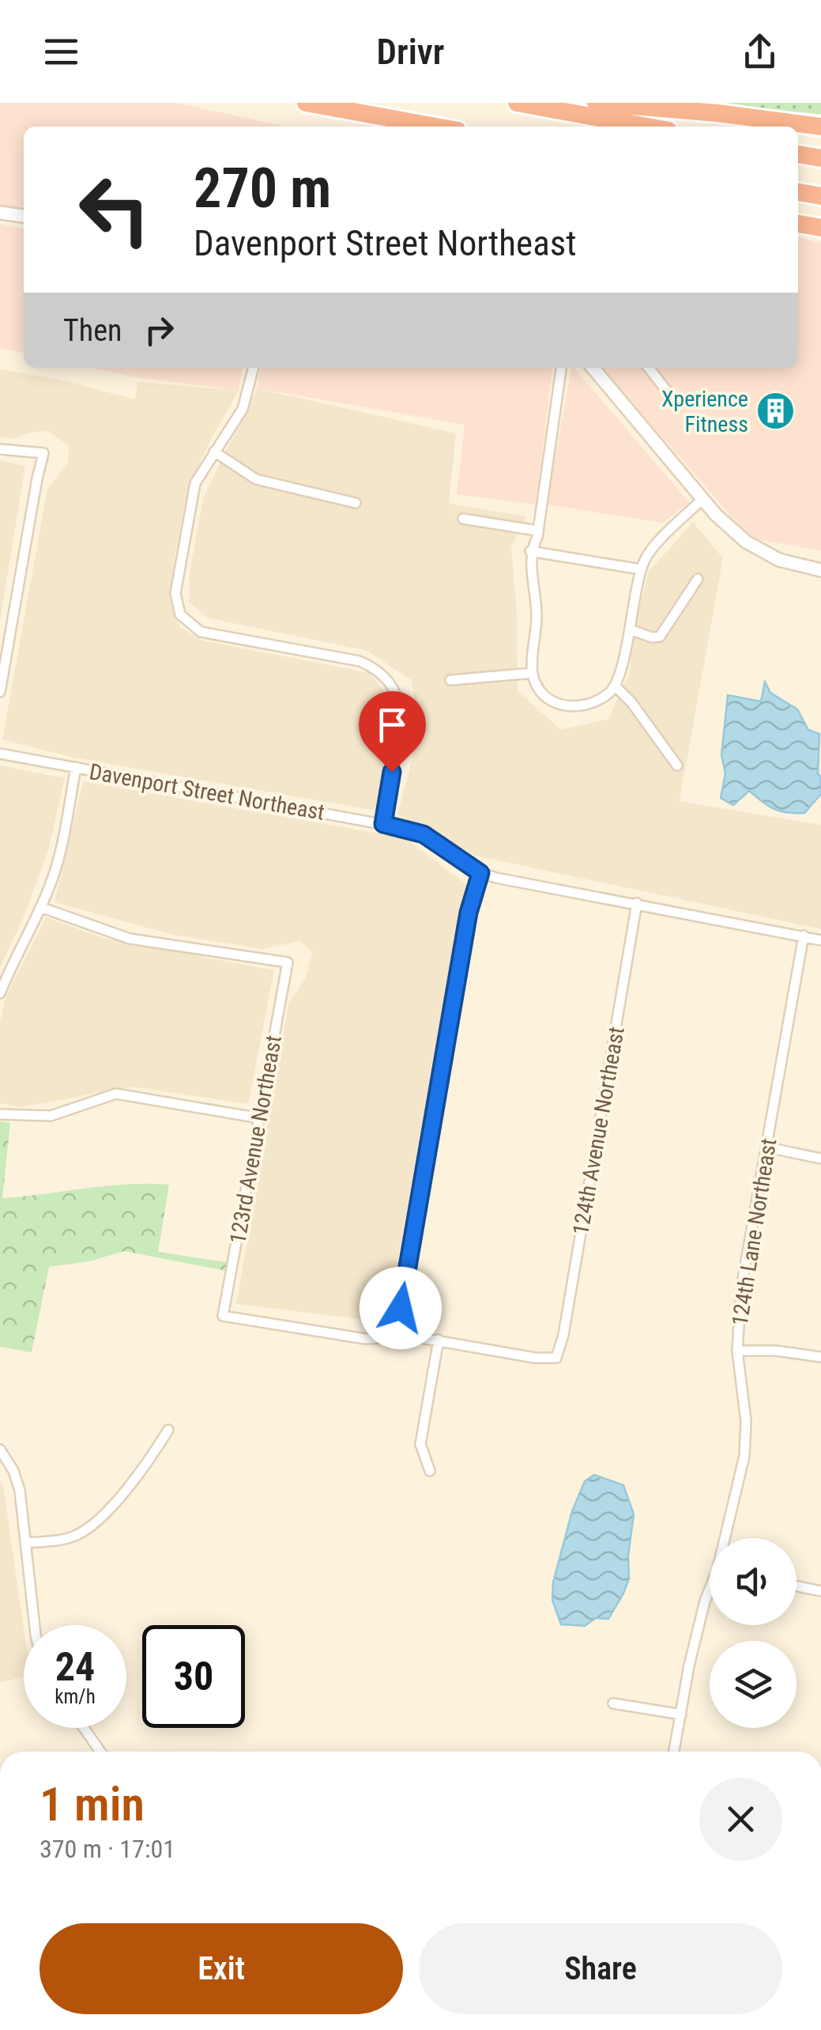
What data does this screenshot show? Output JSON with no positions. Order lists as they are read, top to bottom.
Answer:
{
  "streets": {
    "street": [
      "Davenport Street Northeast",
      "124th Avenue Northeast",
      "123rd Avenue Northeast",
      "124th Lane Northeast"
    ]
  },
  "crossings": [
    ["Davenport Street Northeast", "124th Avenue Northeast"],
    ["Davenport Street Northeast", "124th Lane Northeast"]
  ],
  "places": {
    "building": ["Xperience Fitness"]
  },
  "page": {
    "header": "Drivr",
    "turn": ["270 m", "Davenport Street Northeast"],
    "then": "Then",
    "speed": "24 km/h",
    "limit": "30",
    "heading": ["1 min", "370 m · 17:01"],
    "buttons": ["Exit", "Share"]
  }
}
